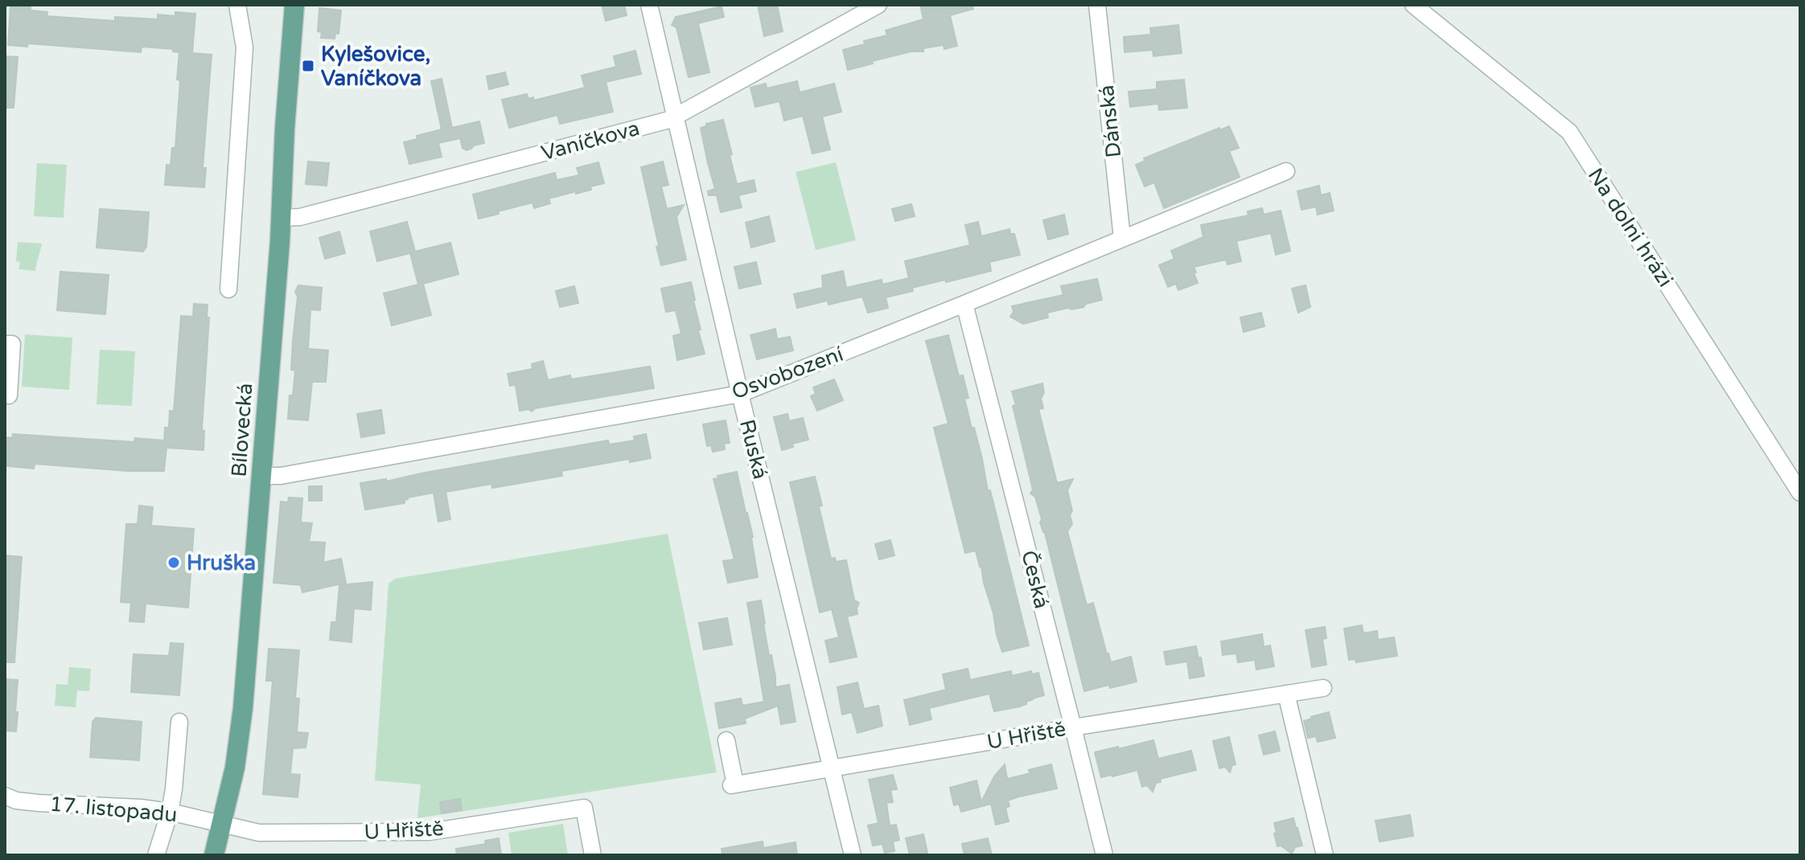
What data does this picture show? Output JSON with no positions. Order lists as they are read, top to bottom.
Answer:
{
  "streets": {
    "main road": ["Bílovecká"],
    "street": [
      "Dánská",
      "Vaníčkova",
      "Na dolni hrázi",
      "Osvobození",
      "Ruská",
      "Česká",
      "U Hřiště",
      "17. listopadu"
    ]
  },
  "crossings": [
    ["Dánská", "Osvobození"],
    ["Vaníčkova", "Bílovecká"],
    ["Vaníčkova", "Ruská"],
    ["Osvobození", "Bílovecká"],
    ["Osvobození", "Ruská"],
    ["Osvobození", "Česká"],
    ["Bílovecká", "U Hřiště"],
    ["Bílovecká", "17. listopadu"],
    ["Ruská", "U Hřiště"],
    ["Česká", "U Hřiště"],
    ["U Hřiště", "17. listopadu"]
  ],
  "places": {
    "transit": ["Kylešovice, Vaníčkova"],
    "other": ["Hruška"]
  }
}
